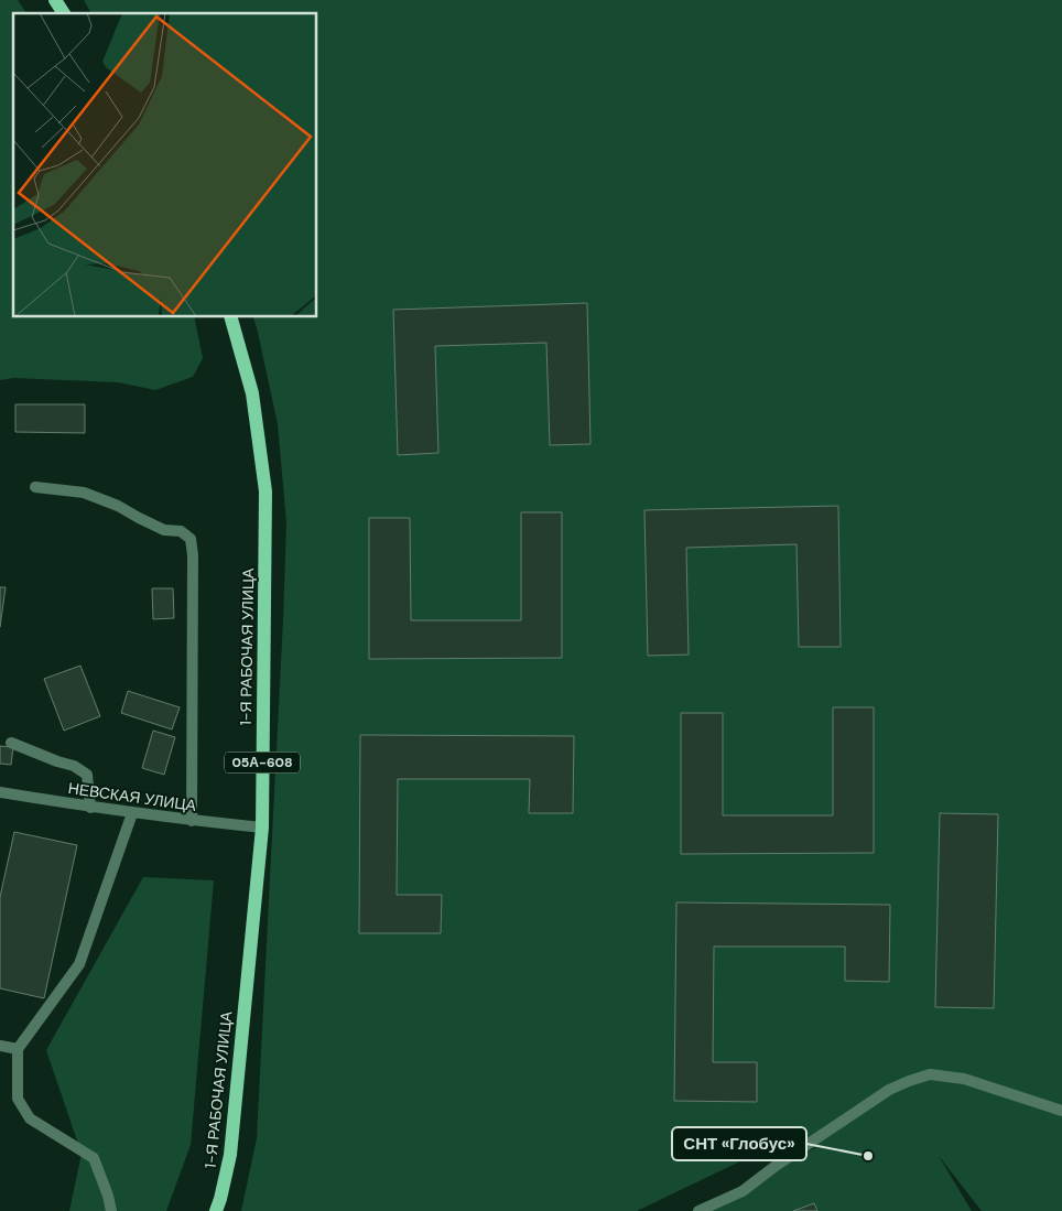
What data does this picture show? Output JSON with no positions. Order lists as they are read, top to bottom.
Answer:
{
  "streets": {
    "main road": ["1-Я РАБОЧАЯ УЛИЦА", "05А-608"],
    "lane": ["НЕВСКАЯ УЛИЦА"]
  },
  "crossings": [
    ["1-Я РАБОЧАЯ УЛИЦА", "НЕВСКАЯ УЛИЦА"]
  ],
  "places": ["СНТ «Глобус»"]
}
